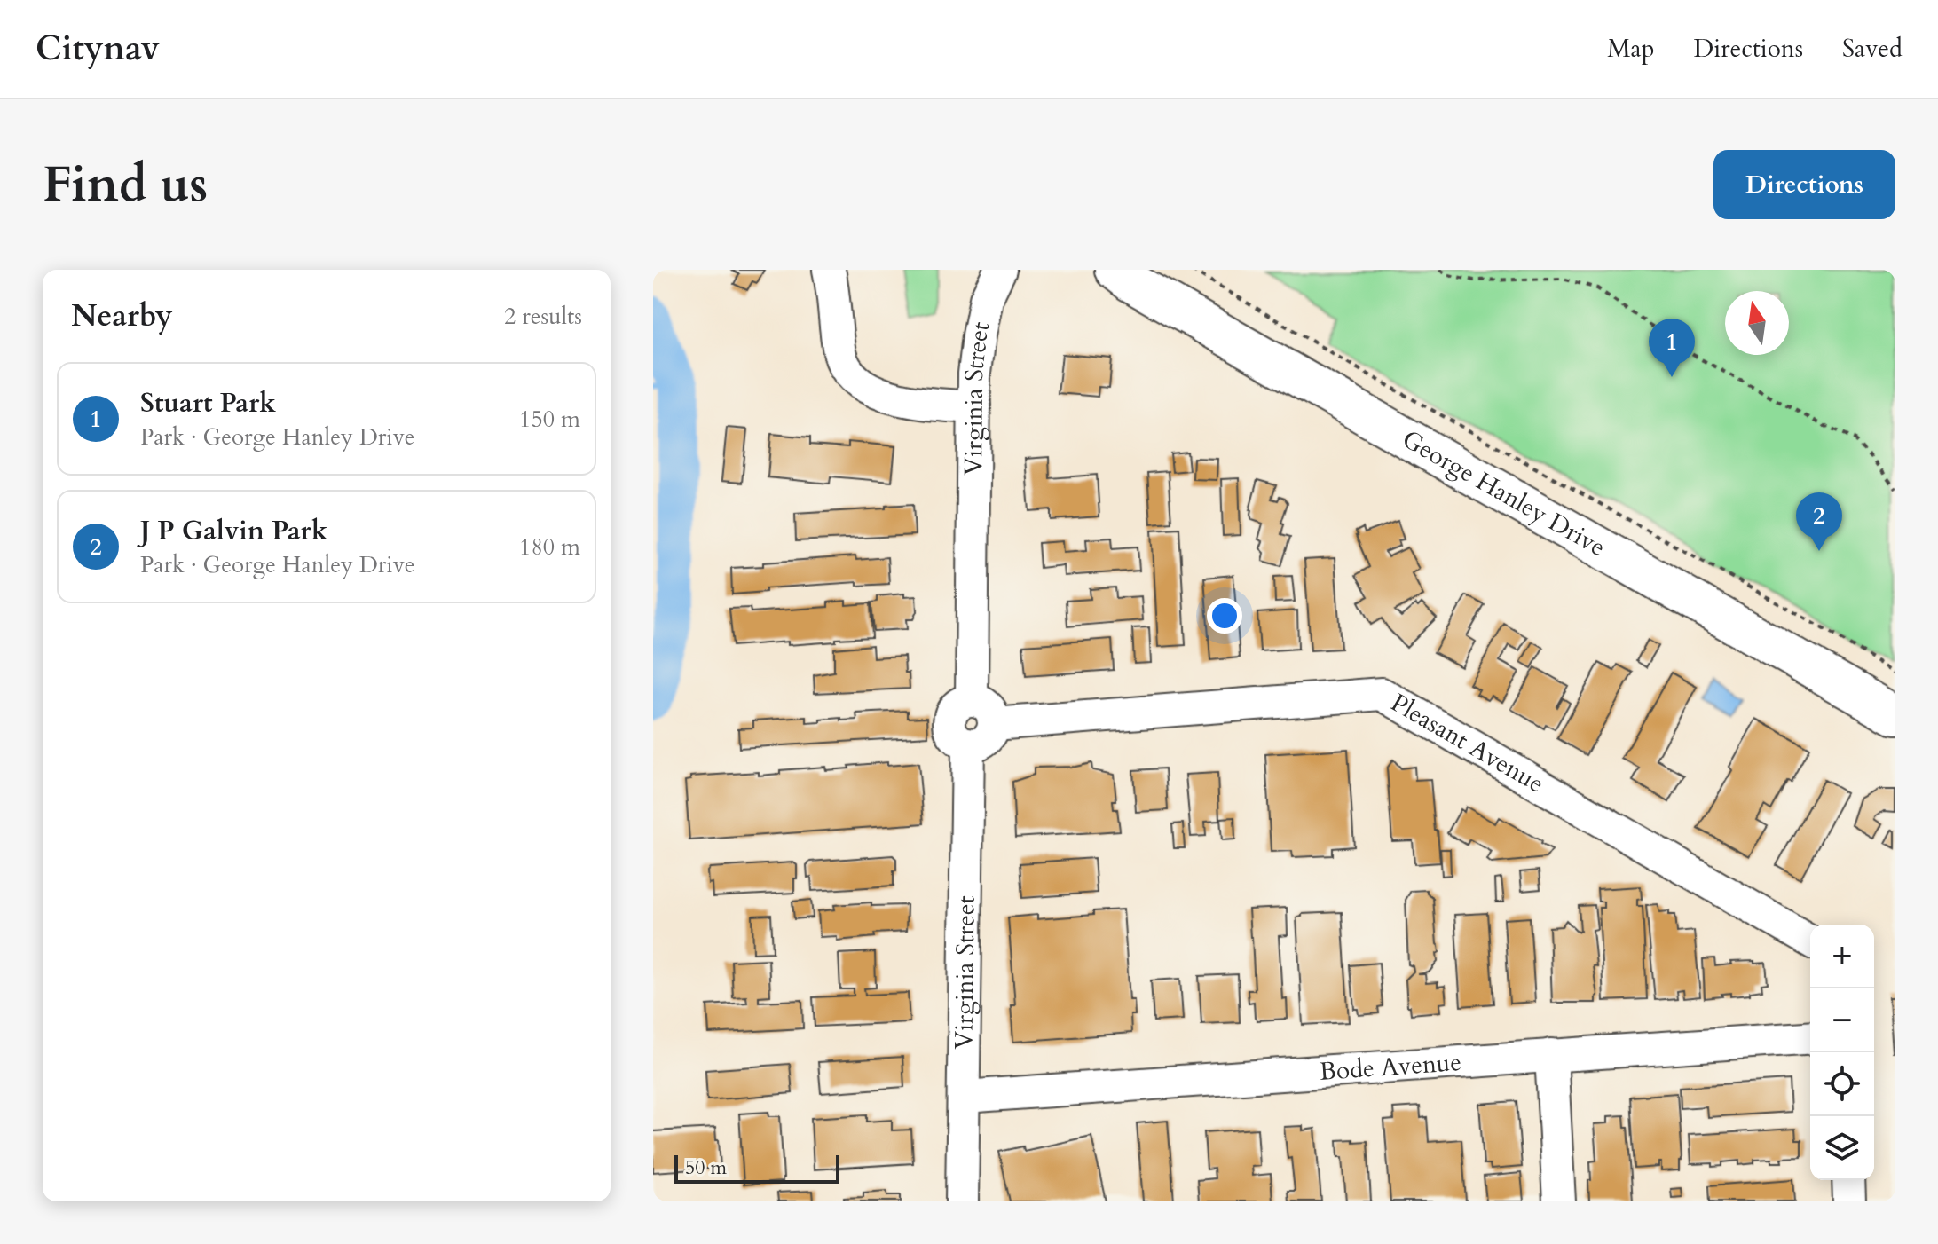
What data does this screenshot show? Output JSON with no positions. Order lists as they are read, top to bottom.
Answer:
{
  "streets": {
    "main road": ["George Hanley Drive"],
    "street": ["Virginia Street", "Pleasant Avenue", "Bode Avenue"]
  },
  "crossings": [
    ["Virginia Street", "Pleasant Avenue"],
    ["Virginia Street", "Bode Avenue"]
  ],
  "scale_bar": "50 m",
  "north": "top",
  "page": {
    "header": "Citynav",
    "nav": ["Map", "Directions", "Saved"],
    "buttons": "Directions",
    "title": "Find us",
    "heading": ["Nearby", "2 results"],
    "pins": ["1", "2"],
    "list": [
      {
        "mark": "1",
        "name": "Stuart Park",
        "note": "Park · George Hanley Drive",
        "value": "150 m"
      },
      {
        "mark": "2",
        "name": "J P Galvin Park",
        "note": "Park · George Hanley Drive",
        "value": "180 m"
      }
    ],
    "map_buttons": ["+", "−"],
    "scale": "50 m"
  }
}
